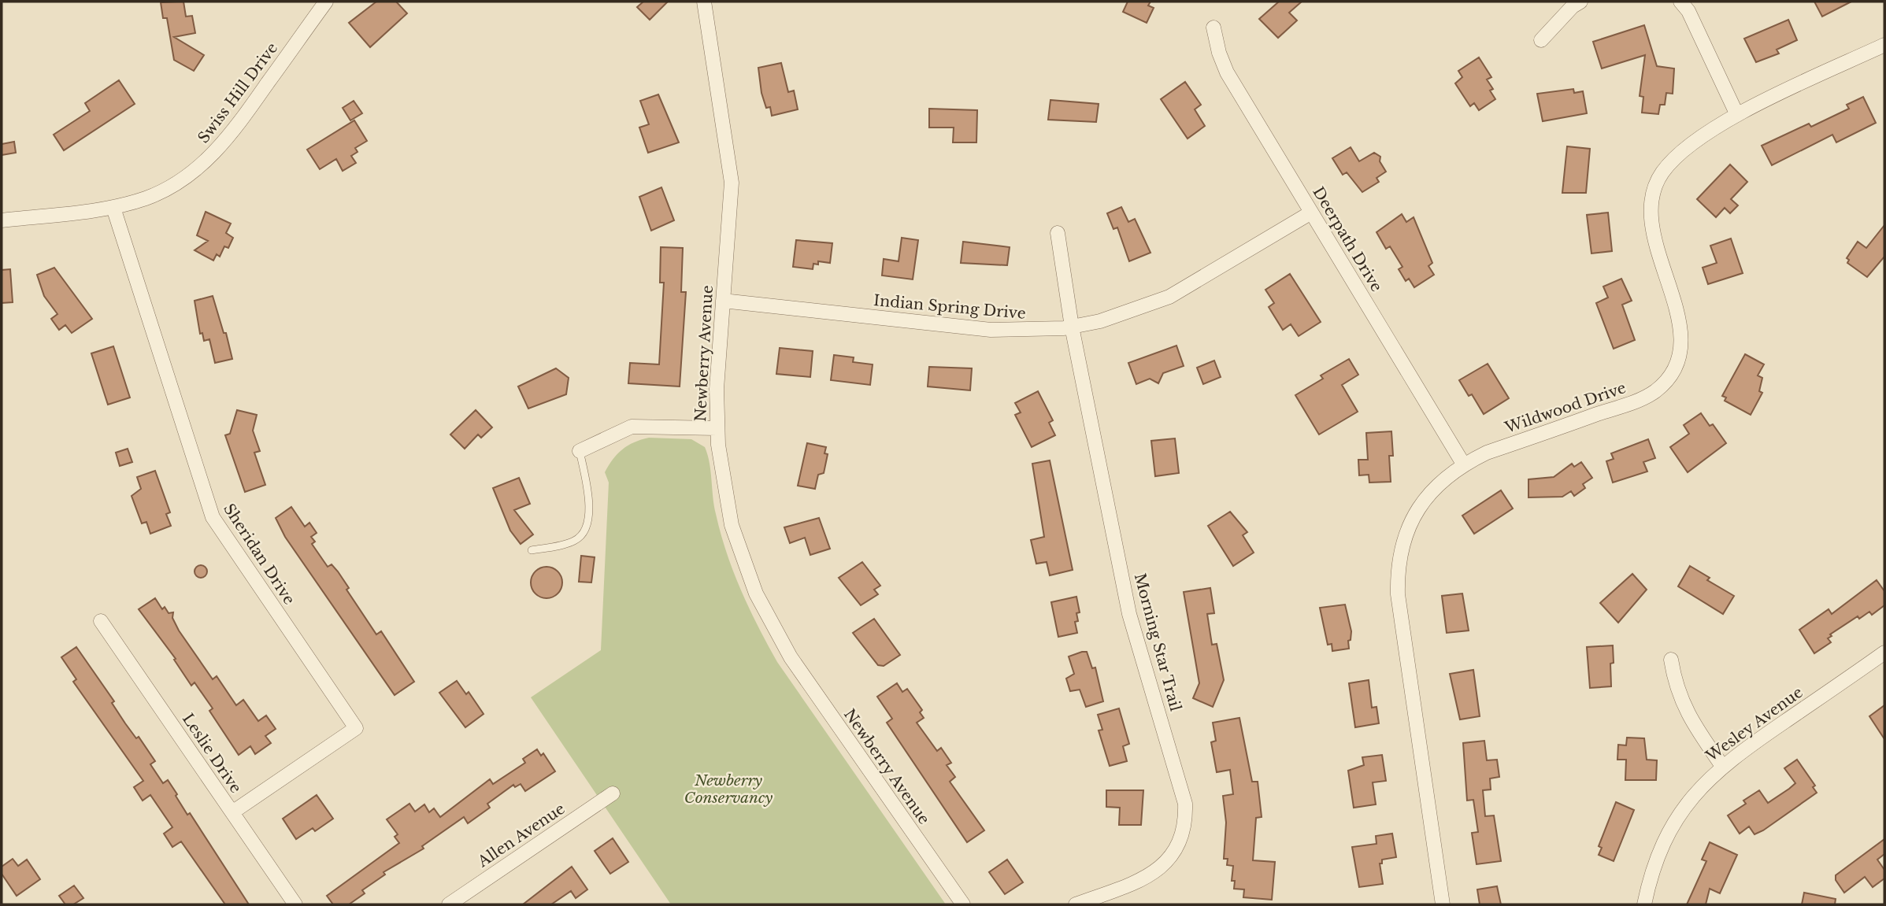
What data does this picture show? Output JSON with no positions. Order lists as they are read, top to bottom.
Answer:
{
  "streets": {
    "street": [
      "Swiss Hill Drive",
      "Deerpath Drive",
      "Indian Spring Drive",
      "Newberry Avenue",
      "Wildwood Drive",
      "Sheridan Drive",
      "Morning Star Trail",
      "Wesley Avenue",
      "Leslie Drive",
      "Allen Avenue"
    ]
  },
  "crossings": [
    ["Swiss Hill Drive", "Sheridan Drive"],
    ["Deerpath Drive", "Indian Spring Drive"],
    ["Deerpath Drive", "Wildwood Drive"],
    ["Indian Spring Drive", "Newberry Avenue"],
    ["Indian Spring Drive", "Morning Star Trail"],
    ["Sheridan Drive", "Leslie Drive"]
  ],
  "parks": ["Newberry Conservancy"]
}
